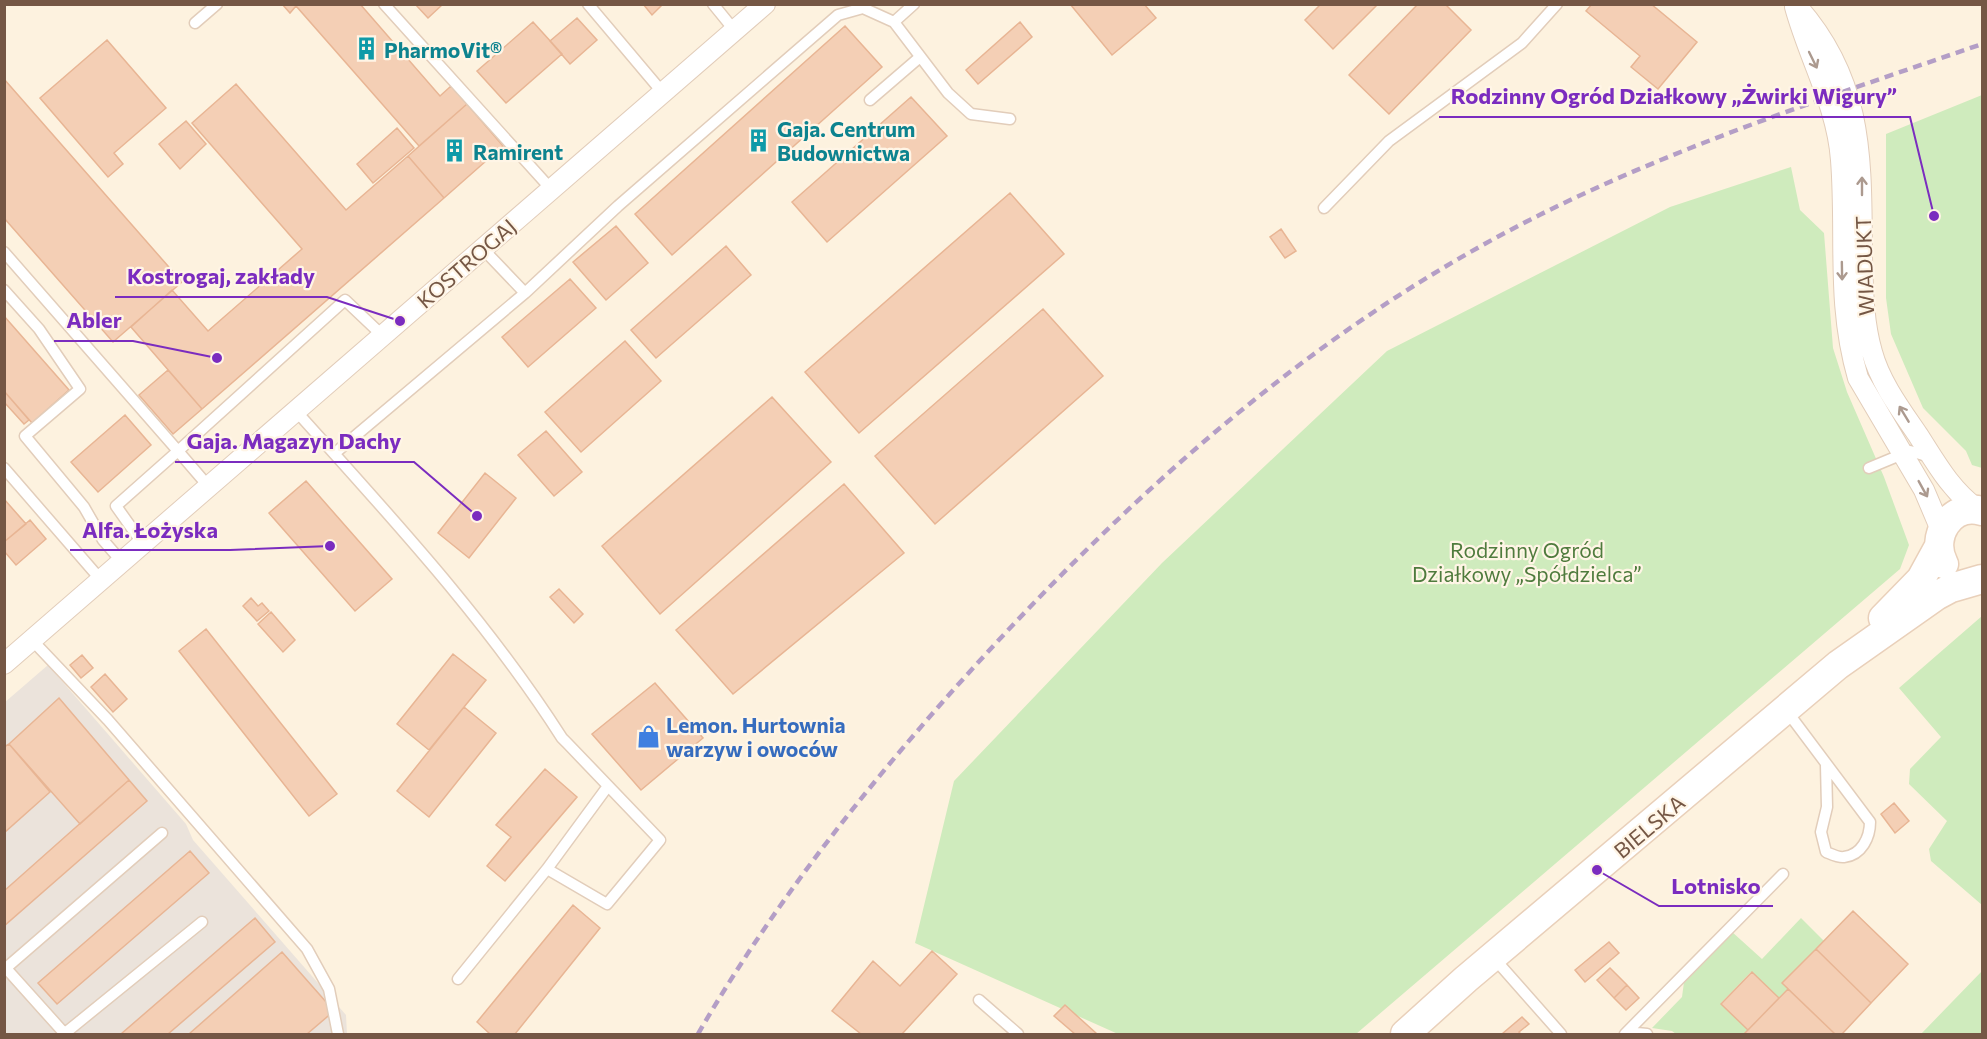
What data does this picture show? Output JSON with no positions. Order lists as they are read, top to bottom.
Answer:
{
  "streets": {
    "main road": ["BIELSKA"],
    "street": ["KOSTROGAJ", "WIADUKT"]
  },
  "crossings": [
    ["WIADUKT", "BIELSKA"]
  ],
  "parks": ["Rodzinny Ogród Działkowy „Spółdzielca”"],
  "places": {
    "building": ["PharmoVit®", "Gaja. Centrum Budownictwa", "Ramirent"],
    "other": [
      "Rodzinny Ogród Działkowy „Żwirki Wigury”",
      "Kostrogaj, zakłady",
      "Abler",
      "Gaja. Magazyn Dachy",
      "Alfa. Łożyska",
      "Lotnisko"
    ],
    "shop": ["Lemon. Hurtownia warzyw i owoców"]
  }
}
